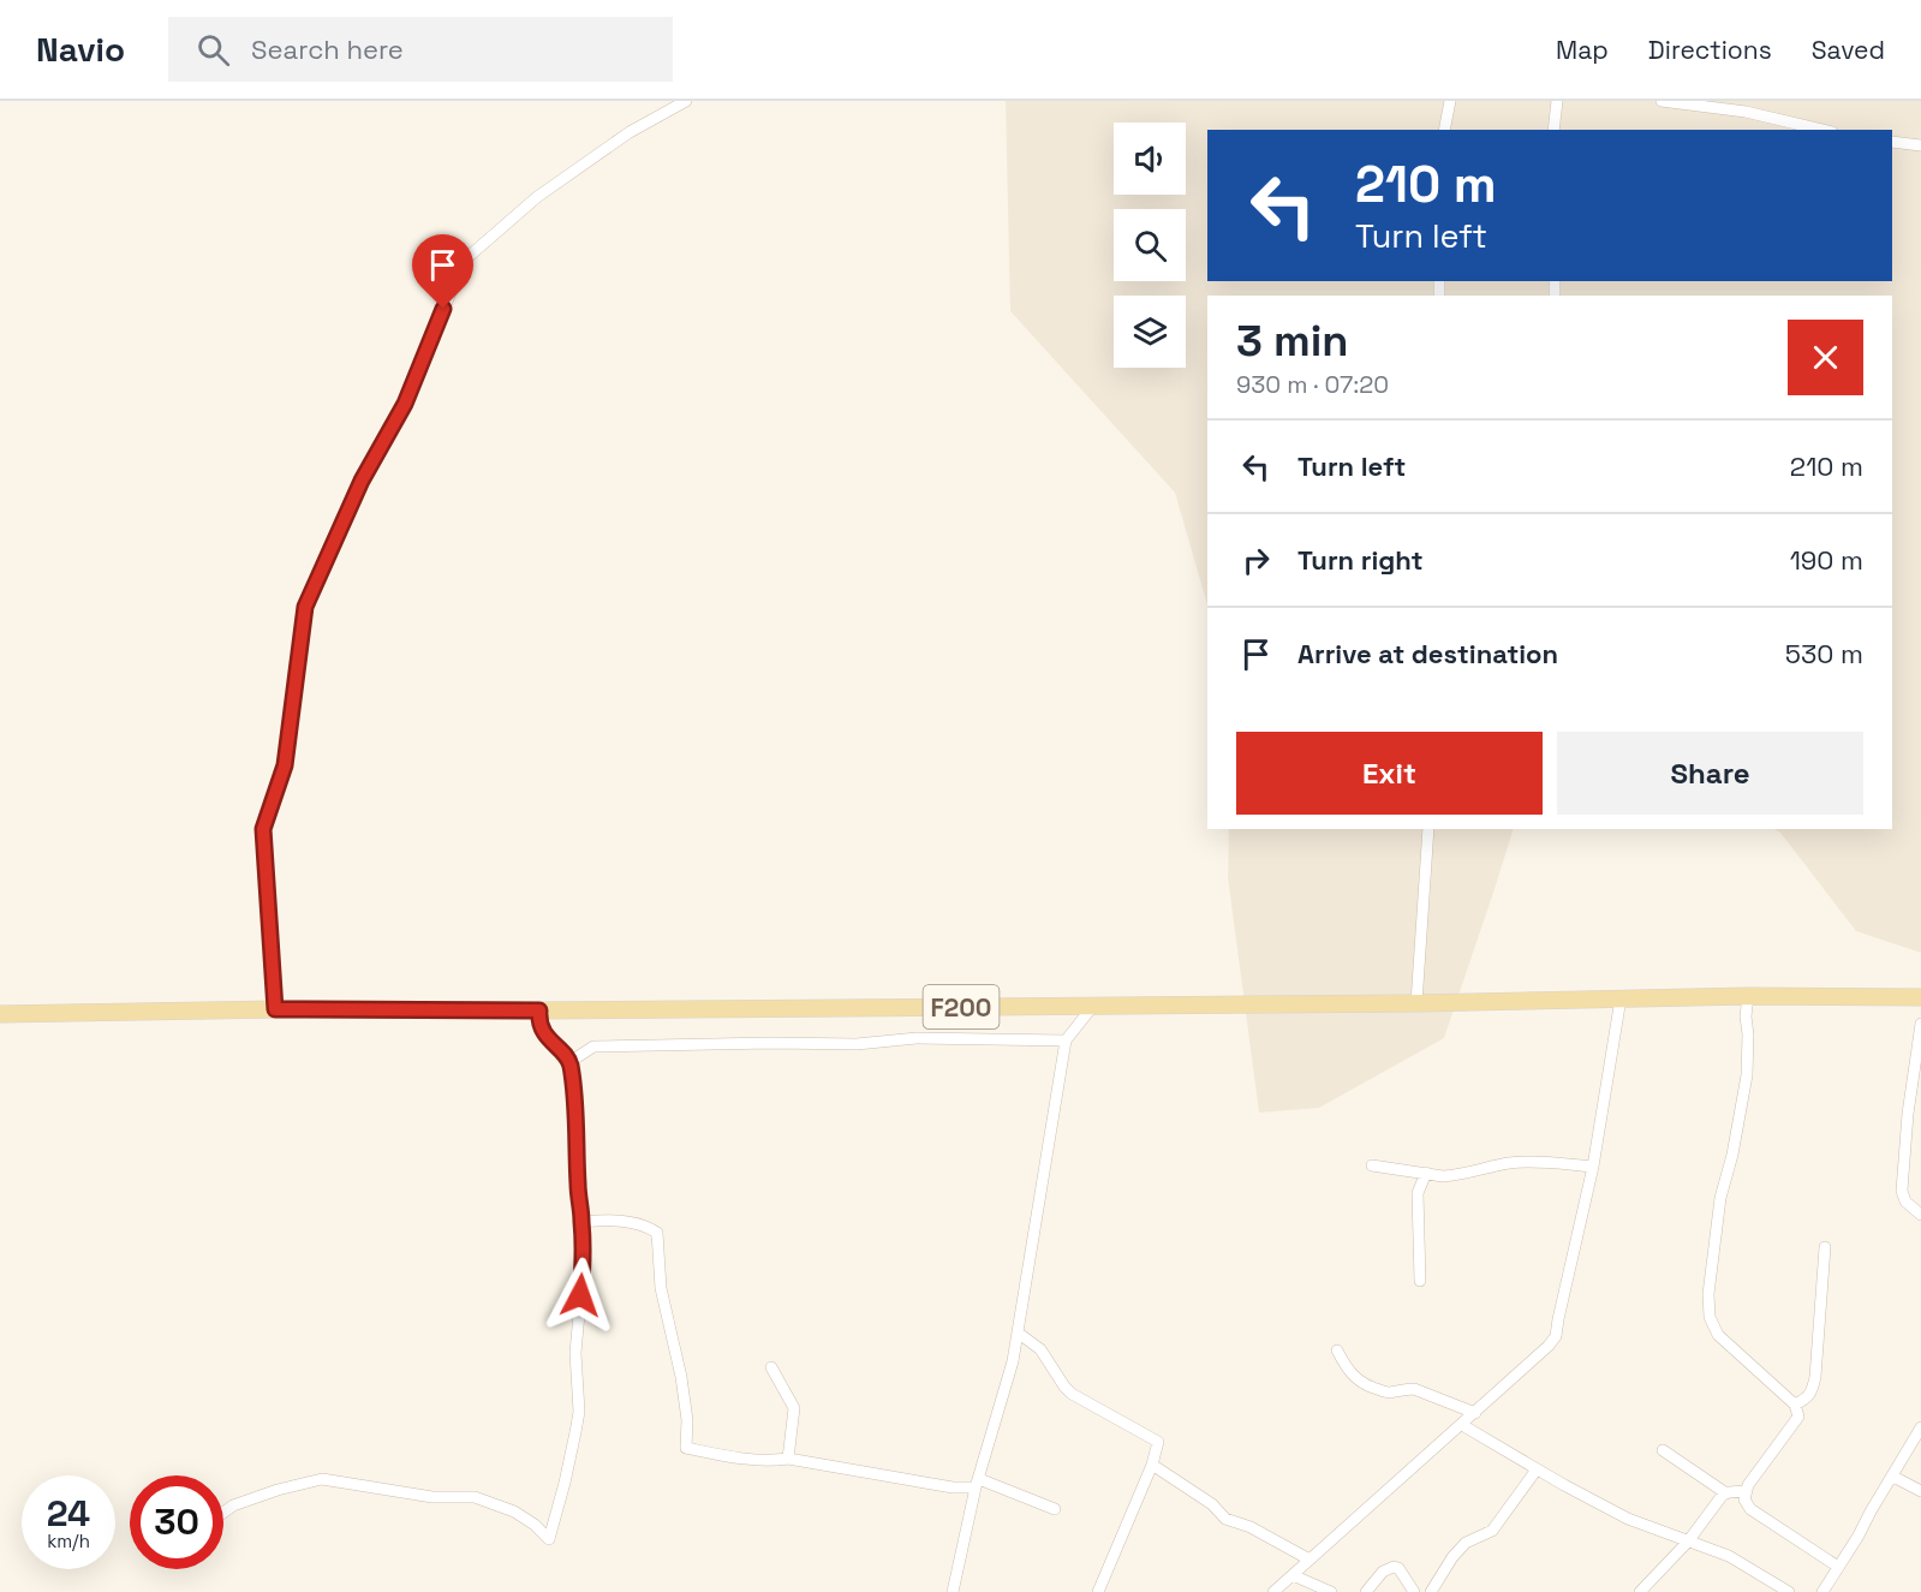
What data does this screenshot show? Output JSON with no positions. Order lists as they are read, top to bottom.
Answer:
{
  "streets": {
    "main road": ["F200"]
  },
  "page": {
    "header": "Navio",
    "search": "Search here",
    "nav": ["Map", "Directions", "Saved"],
    "turn": ["210 m", "Turn left"],
    "heading": ["3 min", "930 m · 07:20"],
    "list": [
      {
        "name": "Turn left",
        "value": "210 m"
      },
      {
        "name": "Turn right",
        "value": "190 m"
      },
      {
        "name": "Arrive at destination",
        "value": "530 m"
      }
    ],
    "buttons": ["Exit", "Share"],
    "speed": "24 km/h",
    "limit": "30"
  }
}
